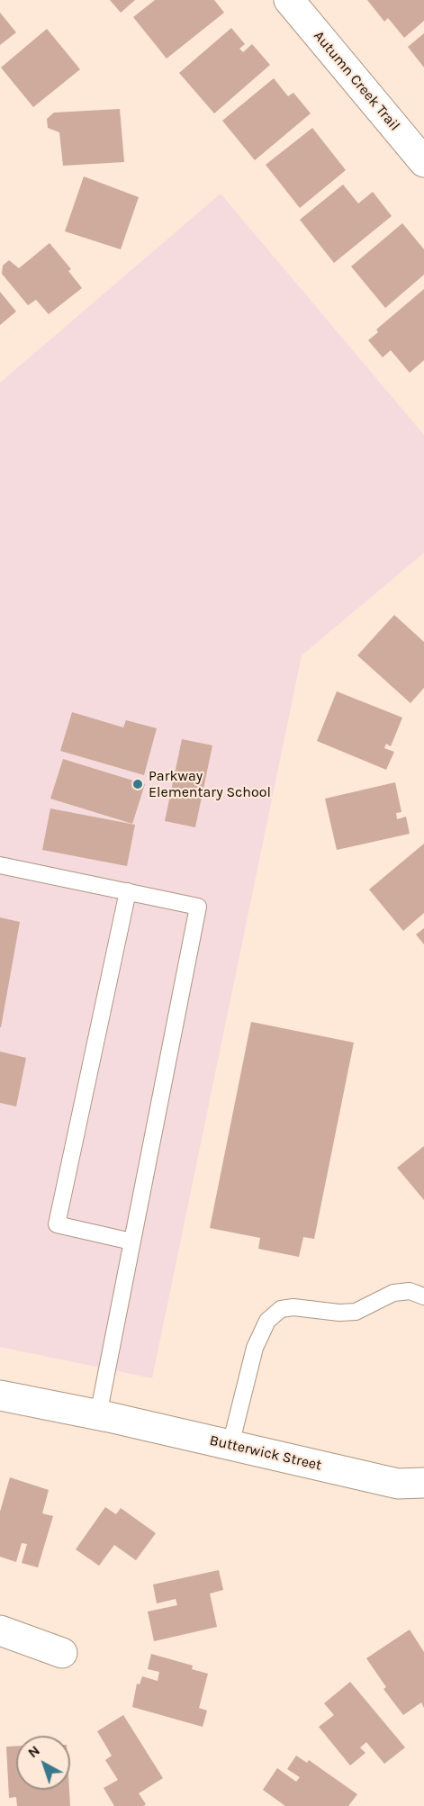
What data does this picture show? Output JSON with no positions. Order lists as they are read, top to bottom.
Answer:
{
  "streets": {
    "street": ["Autumn Creek Trail", "Butterwick Street"]
  },
  "places": ["Parkway Elementary School"],
  "north": "top left"
}
